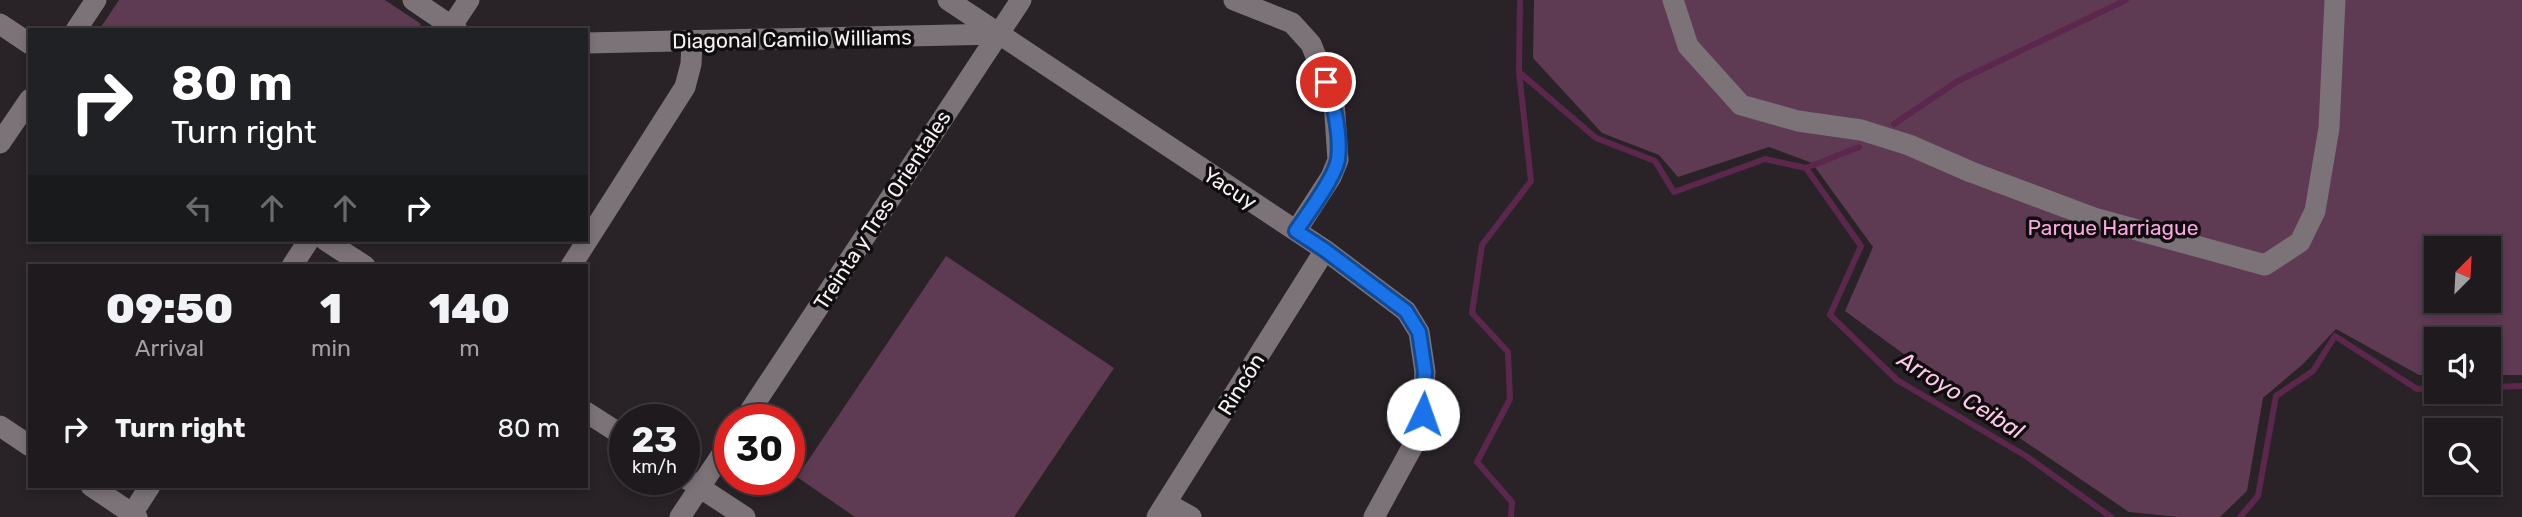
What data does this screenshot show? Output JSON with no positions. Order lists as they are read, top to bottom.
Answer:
{
  "streets": {
    "street": [
      "Diagonal Camilo Williams",
      "Yacuy",
      "Treinta y Tres Orientales",
      "Rincón"
    ]
  },
  "crossings": [
    ["Diagonal Camilo Williams", "Yacuy"],
    ["Diagonal Camilo Williams", "Treinta y Tres Orientales"],
    ["Yacuy", "Treinta y Tres Orientales"],
    ["Yacuy", "Rincón"]
  ],
  "water": ["Arroyo Ceibal"],
  "parks": ["Parque Harriague"],
  "north": "top right",
  "page": {
    "turn": ["80 m", "Turn right"],
    "eta": [
      "09:50",
      "Arrival",
      "1",
      "min",
      "140",
      "m"
    ],
    "list": [
      {
        "name": "Turn right",
        "value": "80 m"
      }
    ],
    "speed": "23 km/h",
    "limit": "30"
  }
}
